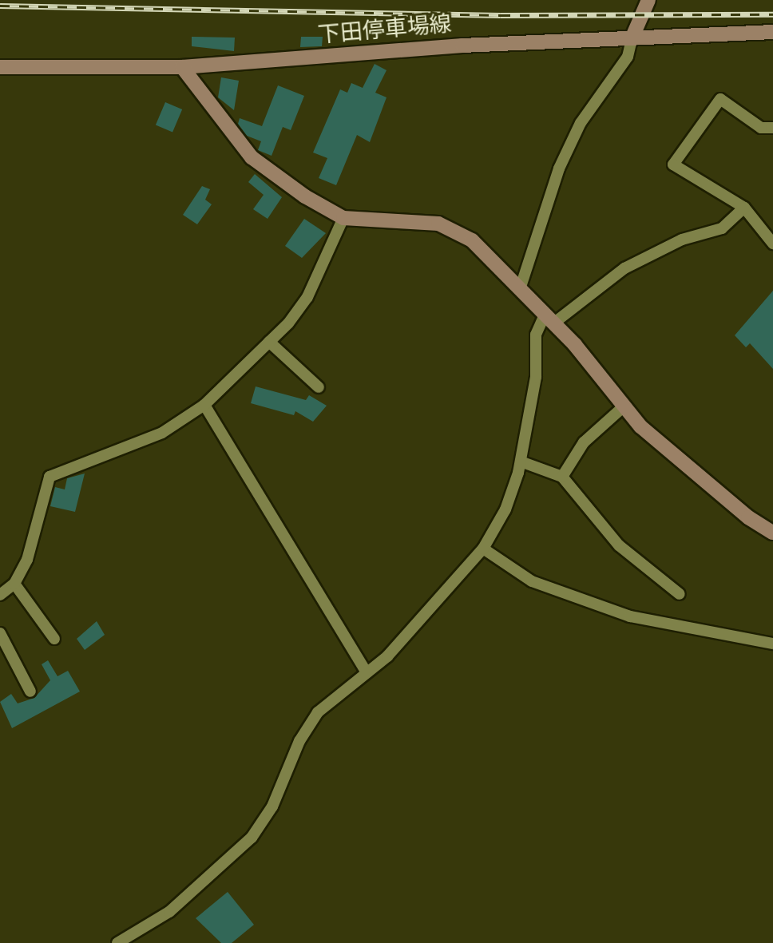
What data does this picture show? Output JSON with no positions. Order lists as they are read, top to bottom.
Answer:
{
  "streets": {
    "street": ["下田停車場線"]
  }
}
